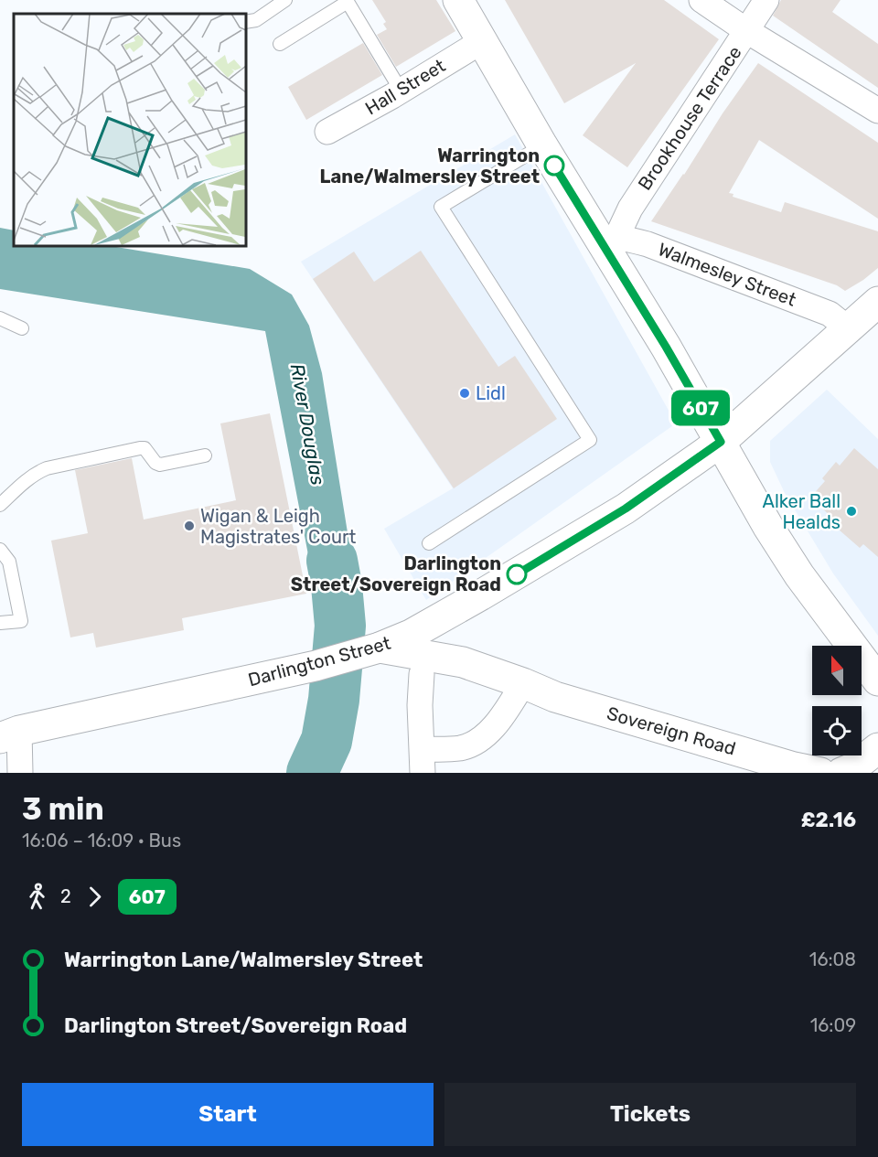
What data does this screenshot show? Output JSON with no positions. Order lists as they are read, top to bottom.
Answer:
{
  "streets": {
    "main road": ["Darlington Street", "Sovereign Road"],
    "street": ["Hall Street", "Brookhouse Terrace", "Walmesley Street"]
  },
  "crossings": [
    ["Brookhouse Terrace", "Walmesley Street"],
    ["Walmesley Street", "Darlington Street"],
    ["Darlington Street", "Sovereign Road"]
  ],
  "water": ["River Douglas"],
  "places": [
    "Warrington Lane/Walmersley Street",
    "Lidl",
    "Alker Ball Healds",
    "Wigan & Leigh Magistrates' Court",
    "Darlington Street/Sovereign Road"
  ],
  "lines": ["bus line 607"],
  "north": "top",
  "page": {
    "on_map": "607",
    "heading": ["3 min", "16:06 – 16:09 · Bus", "£2.16"],
    "legs": ["2", "607"],
    "list": [
      {
        "name": "Warrington Lane/Walmersley Street",
        "value": "16:08"
      },
      {
        "name": "Darlington Street/Sovereign Road",
        "value": "16:09"
      }
    ],
    "buttons": ["Start", "Tickets"]
  }
}
